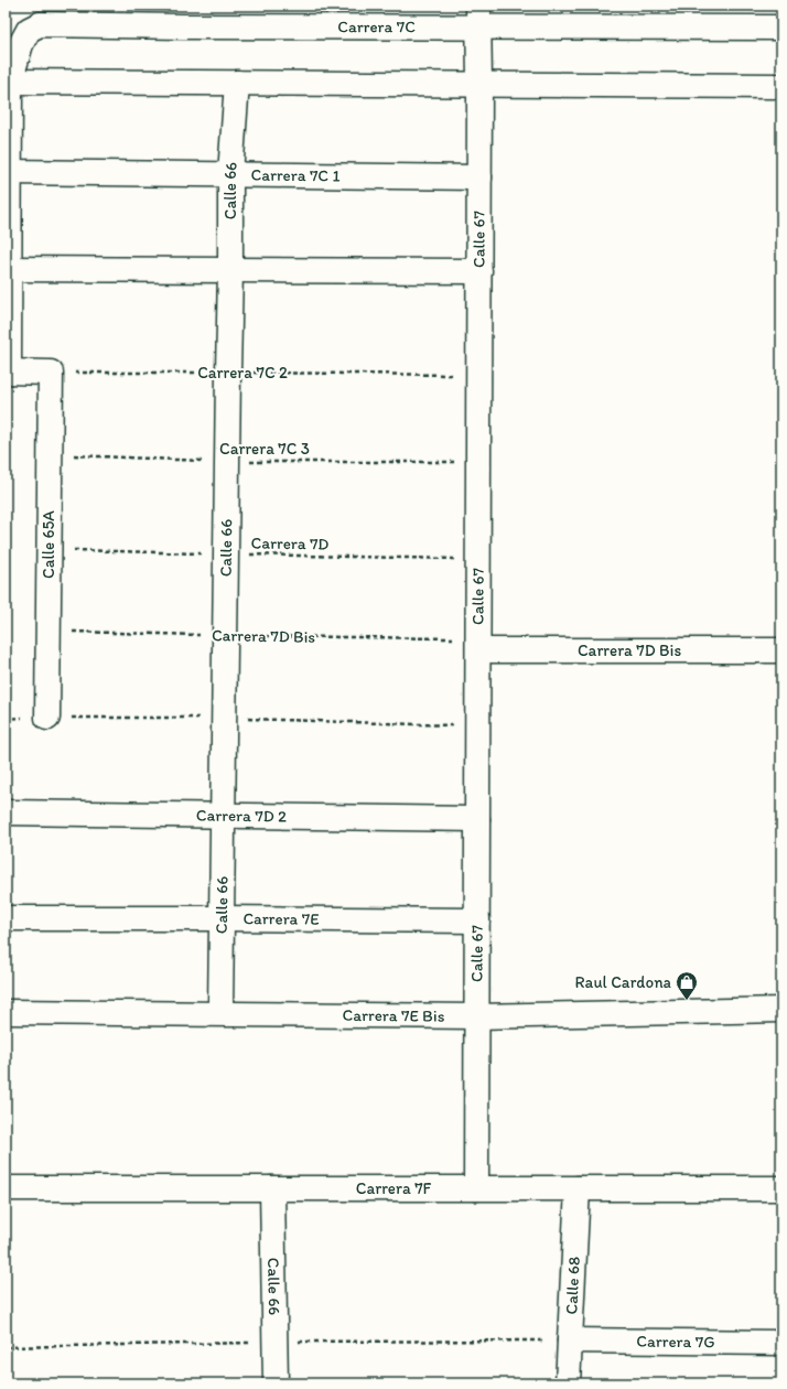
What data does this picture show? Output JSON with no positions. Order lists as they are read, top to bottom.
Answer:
{
  "streets": {
    "street": [
      "Carrera 7C",
      "Carrera 7C 1",
      "Calle 66",
      "Calle 67",
      "Calle 65A",
      "Carrera 7D Bis",
      "Carrera 7D 2",
      "Carrera 7E",
      "Carrera 7E Bis",
      "Carrera 7F",
      "Calle 68",
      "Carrera 7G"
    ],
    "path": ["Carrera 7C 2", "Carrera 7C 3", "Carrera 7D"]
  },
  "crossings": [
    ["Carrera 7C", "Carrera 7C 1"],
    ["Carrera 7C", "Calle 67"],
    ["Carrera 7C 1", "Calle 66"],
    ["Carrera 7C 1", "Calle 67"],
    ["Calle 66", "Carrera 7C 2"],
    ["Calle 66", "Carrera 7C 3"],
    ["Calle 66", "Carrera 7D"],
    ["Calle 66", "Carrera 7D Bis"],
    ["Calle 66", "Carrera 7D 2"],
    ["Calle 66", "Carrera 7E"],
    ["Calle 66", "Carrera 7E Bis"],
    ["Calle 66", "Carrera 7F"],
    ["Calle 67", "Carrera 7C 2"],
    ["Calle 67", "Carrera 7C 3"],
    ["Calle 67", "Carrera 7D"],
    ["Calle 67", "Carrera 7D Bis"],
    ["Calle 67", "Carrera 7D 2"],
    ["Calle 67", "Carrera 7E"],
    ["Calle 67", "Carrera 7E Bis"],
    ["Calle 67", "Carrera 7F"],
    ["Carrera 7C 2", "Calle 65A"],
    ["Carrera 7C 3", "Calle 65A"],
    ["Carrera 7D", "Calle 65A"],
    ["Calle 65A", "Carrera 7D Bis"],
    ["Carrera 7F", "Calle 68"],
    ["Calle 68", "Carrera 7G"]
  ],
  "places": {
    "shop": ["Raul Cardona"]
  }
}
